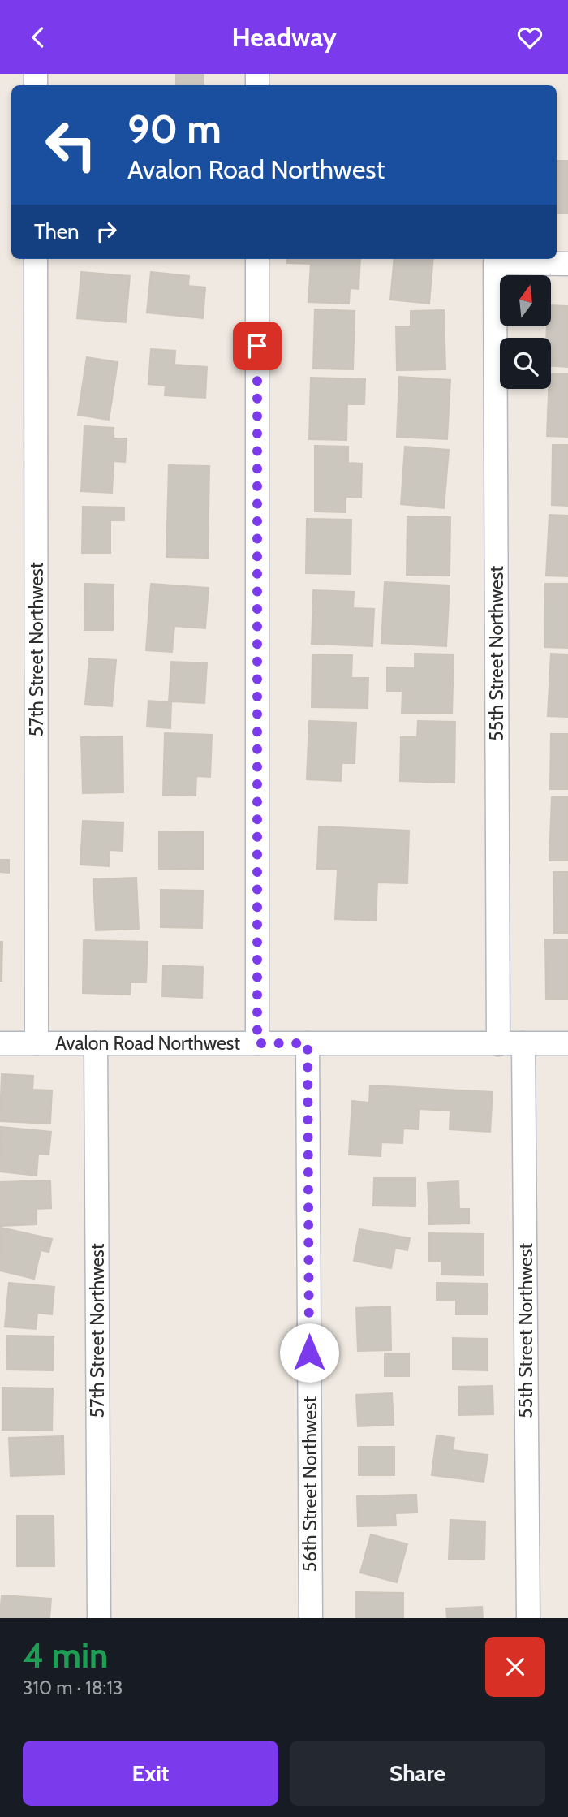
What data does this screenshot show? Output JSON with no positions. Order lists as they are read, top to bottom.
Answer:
{
  "streets": {
    "street": [
      "57th Street Northwest",
      "55th Street Northwest",
      "Avalon Road Northwest",
      "56th Street Northwest"
    ]
  },
  "crossings": [
    ["57th Street Northwest", "Avalon Road Northwest"],
    ["55th Street Northwest", "Avalon Road Northwest"],
    ["Avalon Road Northwest", "56th Street Northwest"]
  ],
  "north": "top",
  "page": {
    "header": "Headway",
    "turn": ["90 m", "Avalon Road Northwest"],
    "then": "Then",
    "heading": ["4 min", "310 m · 18:13"],
    "buttons": ["Exit", "Share"]
  }
}
